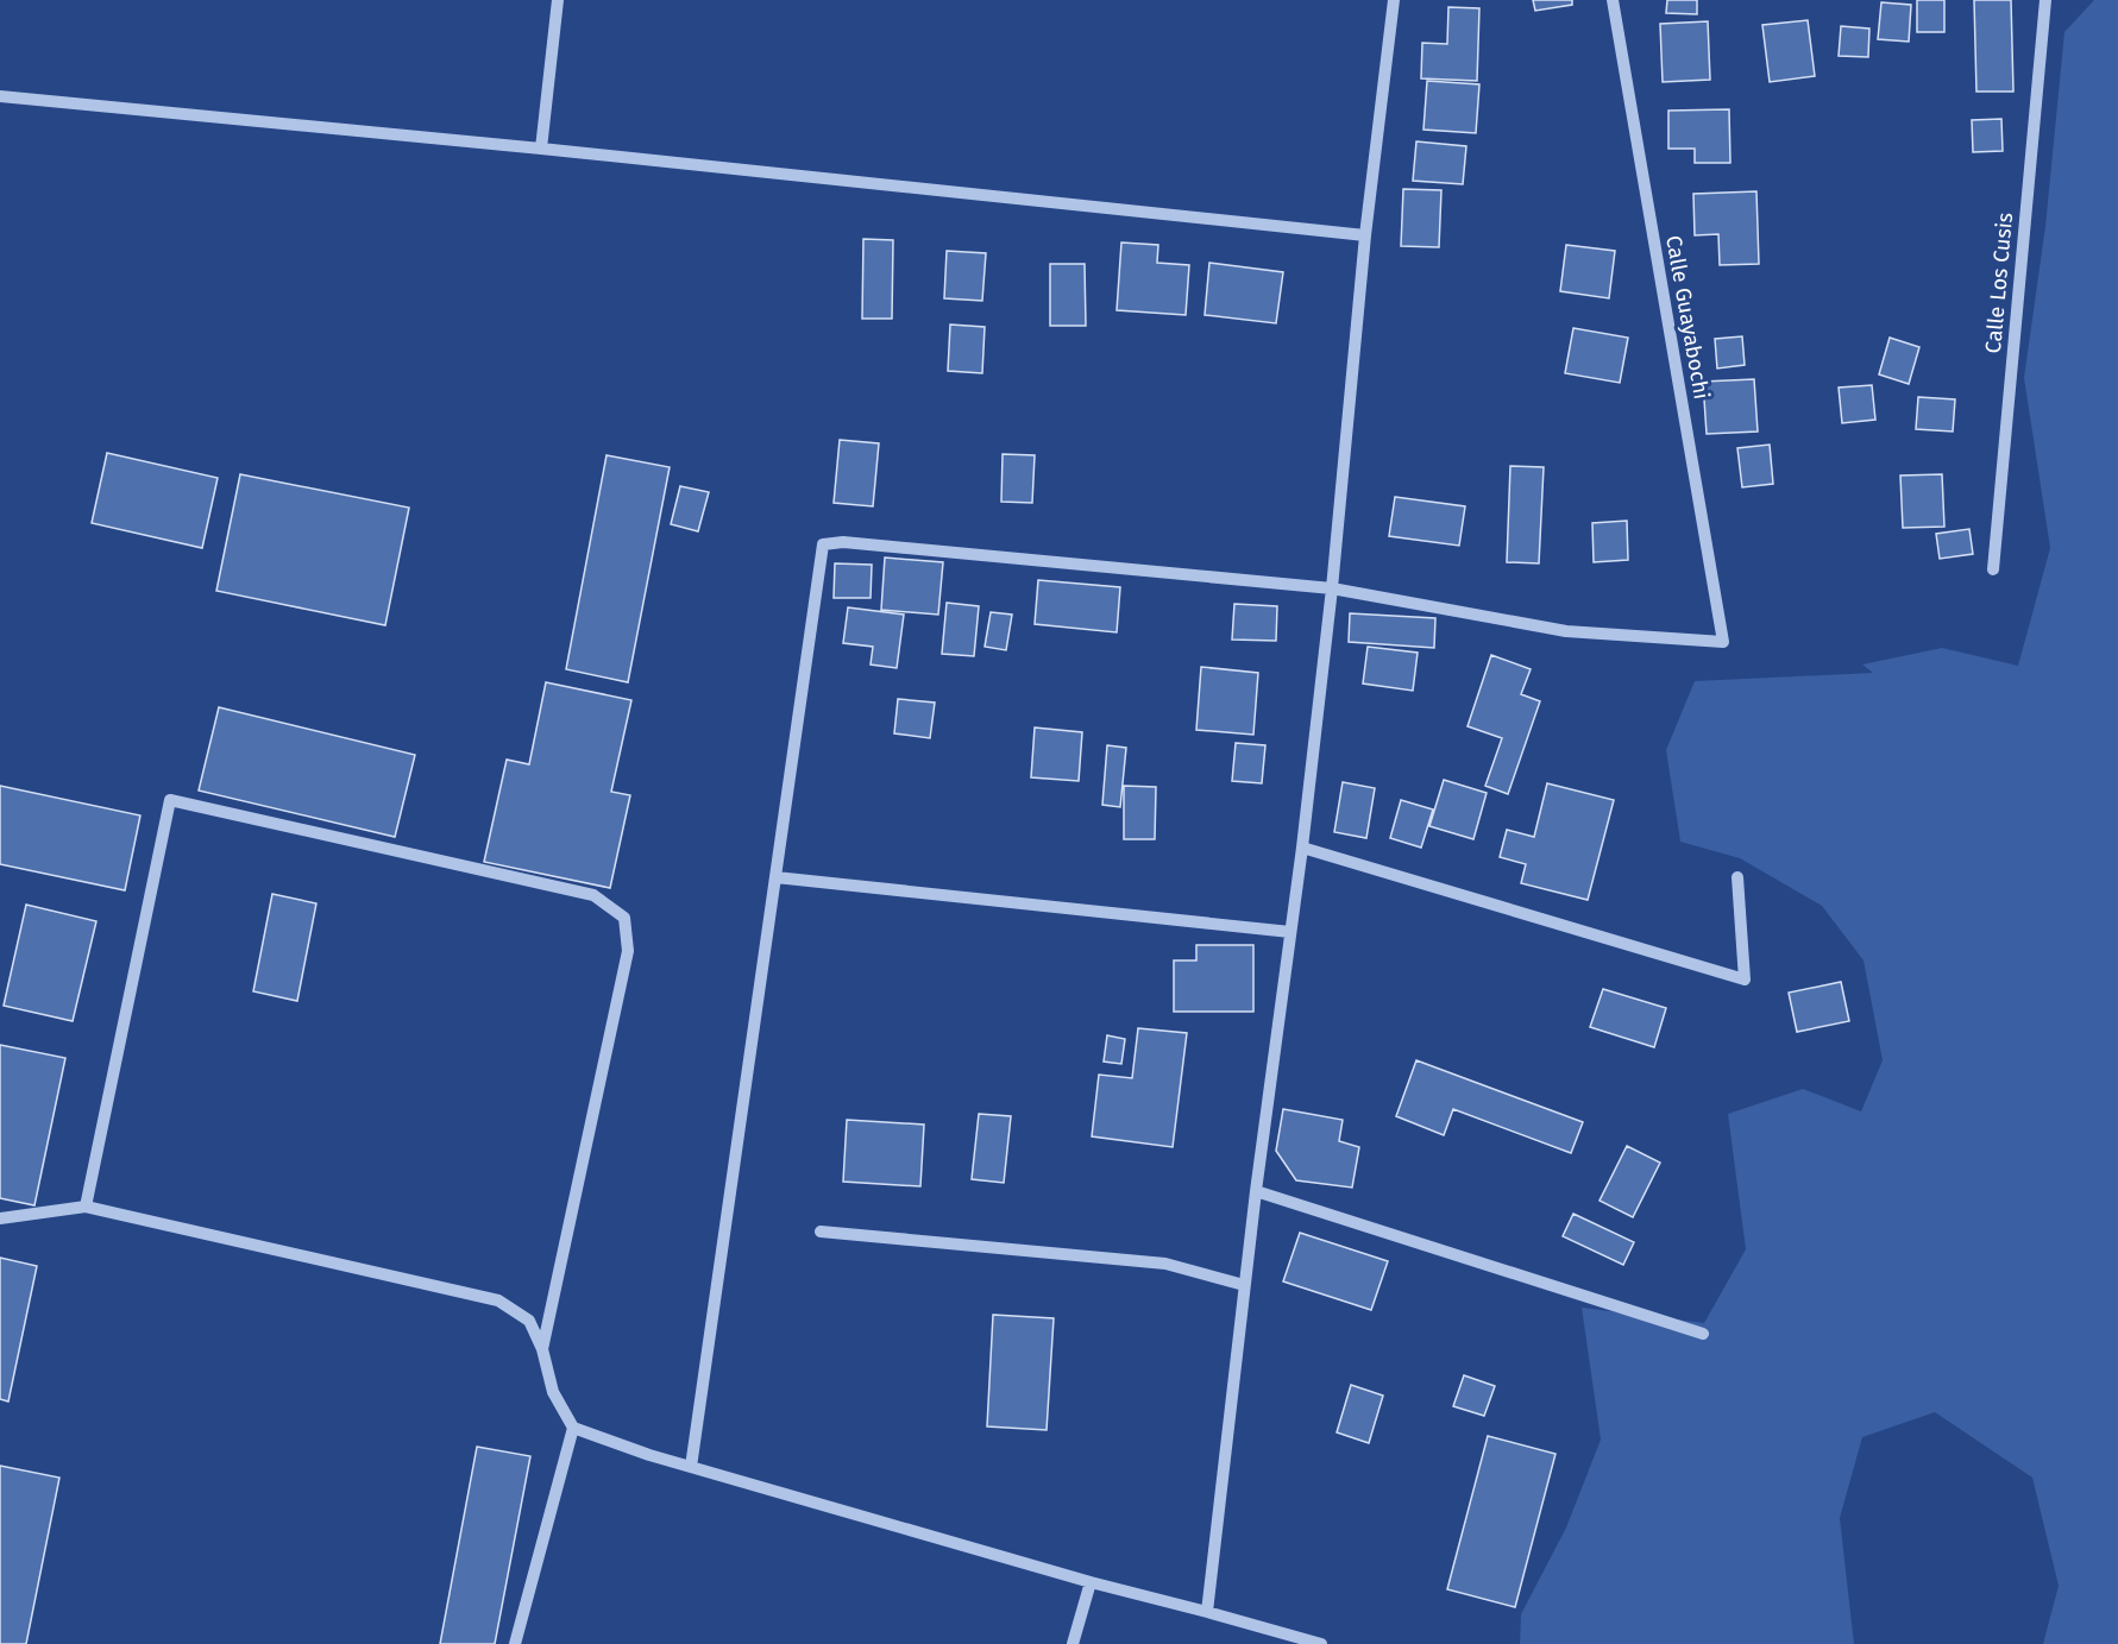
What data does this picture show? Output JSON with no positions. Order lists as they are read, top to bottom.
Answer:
{
  "streets": {
    "street": ["Calle Los Cusis", "Calle Guayabochi"]
  }
}
